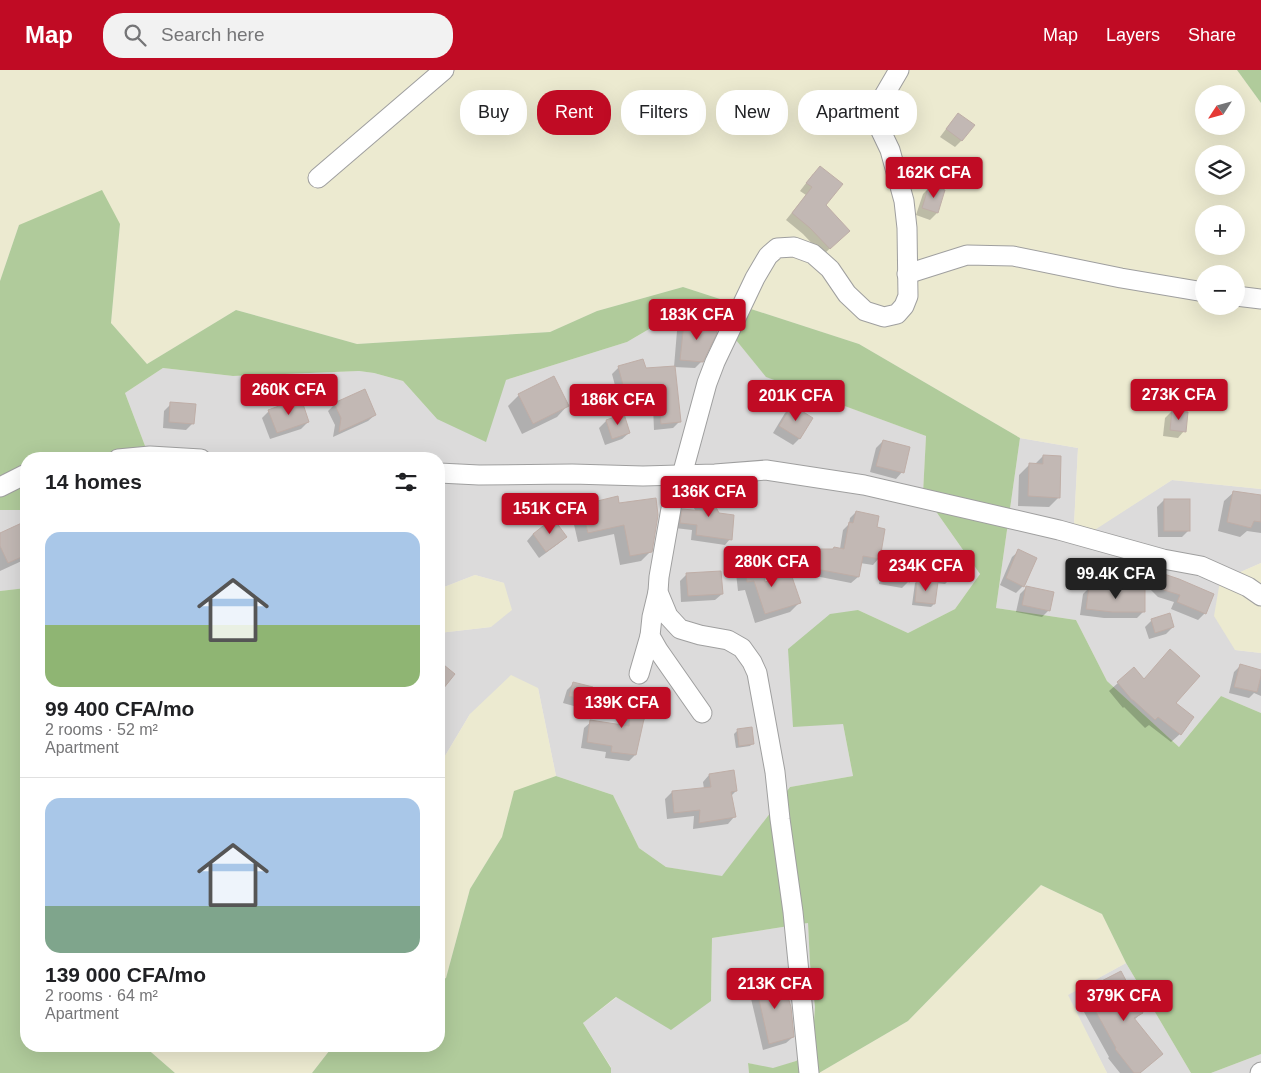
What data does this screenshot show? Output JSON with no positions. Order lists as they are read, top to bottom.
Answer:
{
  "north": "bottom left",
  "page": {
    "header": "Map",
    "search": "Search here",
    "nav": ["Map", "Layers", "Share"],
    "map_buttons": ["+", "−"],
    "chip": [
      "Buy",
      "Rent",
      "Filters",
      "New",
      "Apartment"
    ],
    "price": [
      "162K CFA",
      "183K CFA",
      "260K CFA",
      "273K CFA",
      "201K CFA",
      "186K CFA",
      "136K CFA",
      "151K CFA",
      "280K CFA",
      "234K CFA",
      "99.4K CFA",
      "139K CFA",
      "213K CFA",
      "379K CFA"
    ],
    "heading": "14 homes",
    "list": [
      {
        "name": "99 400 CFA/mo",
        "note": "2 rooms · 52 m² · Apartment"
      },
      {
        "name": "139 000 CFA/mo",
        "note": "2 rooms · 64 m² · Apartment"
      }
    ]
  }
}
